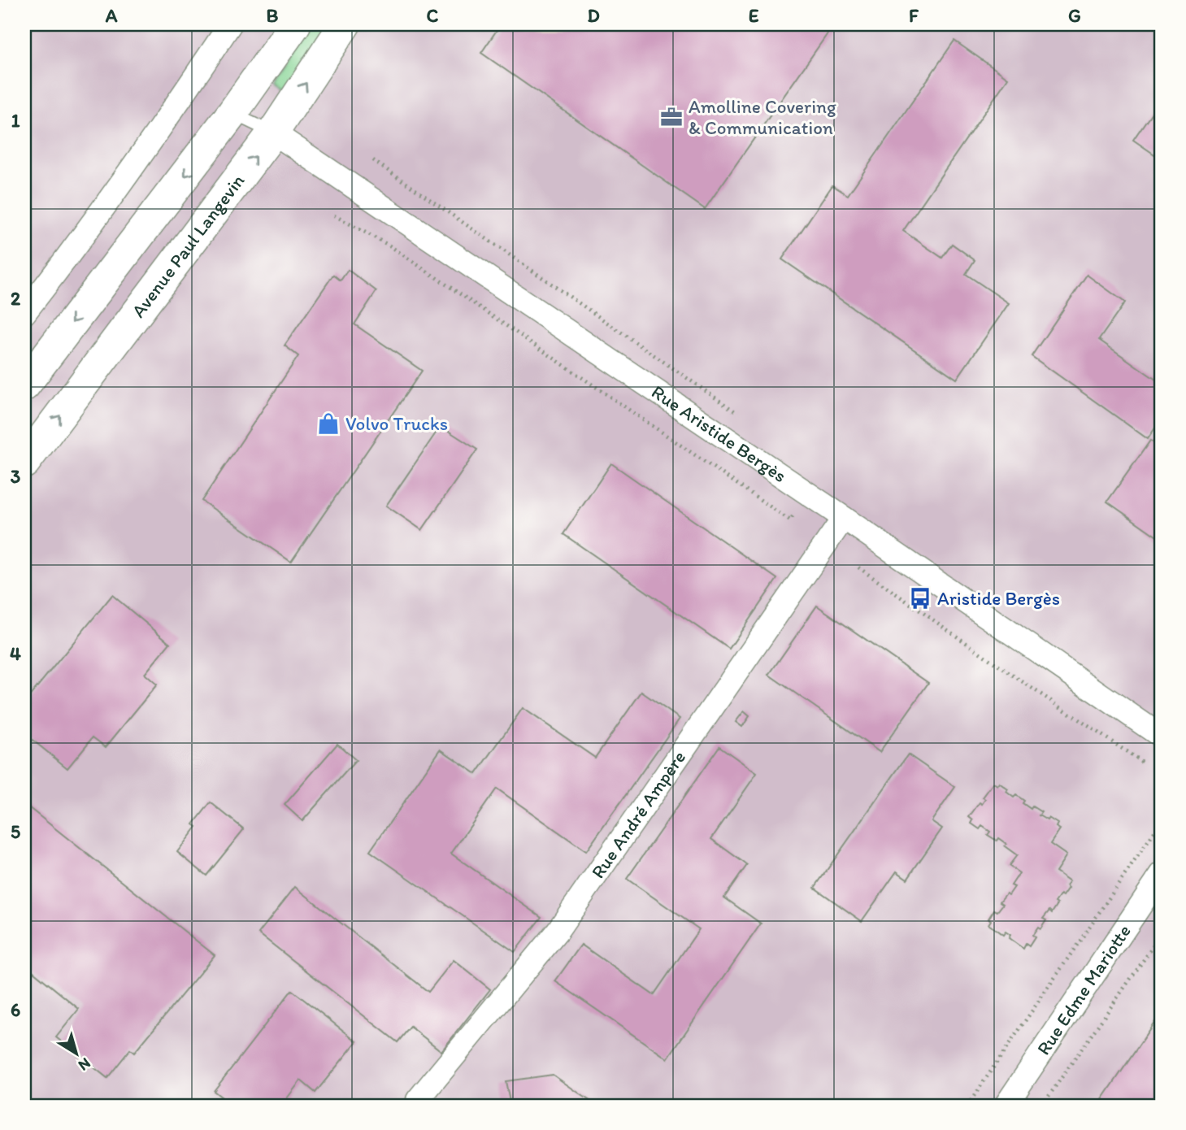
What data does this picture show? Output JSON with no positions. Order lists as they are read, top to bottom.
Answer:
{
  "streets": {
    "main road": ["Avenue Paul Langevin"],
    "street": ["Rue Aristide Bergès", "Rue André Ampère", "Rue Edme Mariotte"]
  },
  "crossings": [
    ["Avenue Paul Langevin", "Rue Aristide Bergès"],
    ["Rue Aristide Bergès", "Rue André Ampère"]
  ],
  "places": {
    "office": ["Amolline Covering & Communication"],
    "shop": ["Volvo Trucks"],
    "bus stop": ["Aristide Bergès"]
  },
  "north": "bottom right",
  "grid": {
    "columns": [
      "A",
      "B",
      "C",
      "D",
      "E",
      "F",
      "G"
    ],
    "rows": [
      "1",
      "2",
      "3",
      "4",
      "5",
      "6"
    ]
  }
}
